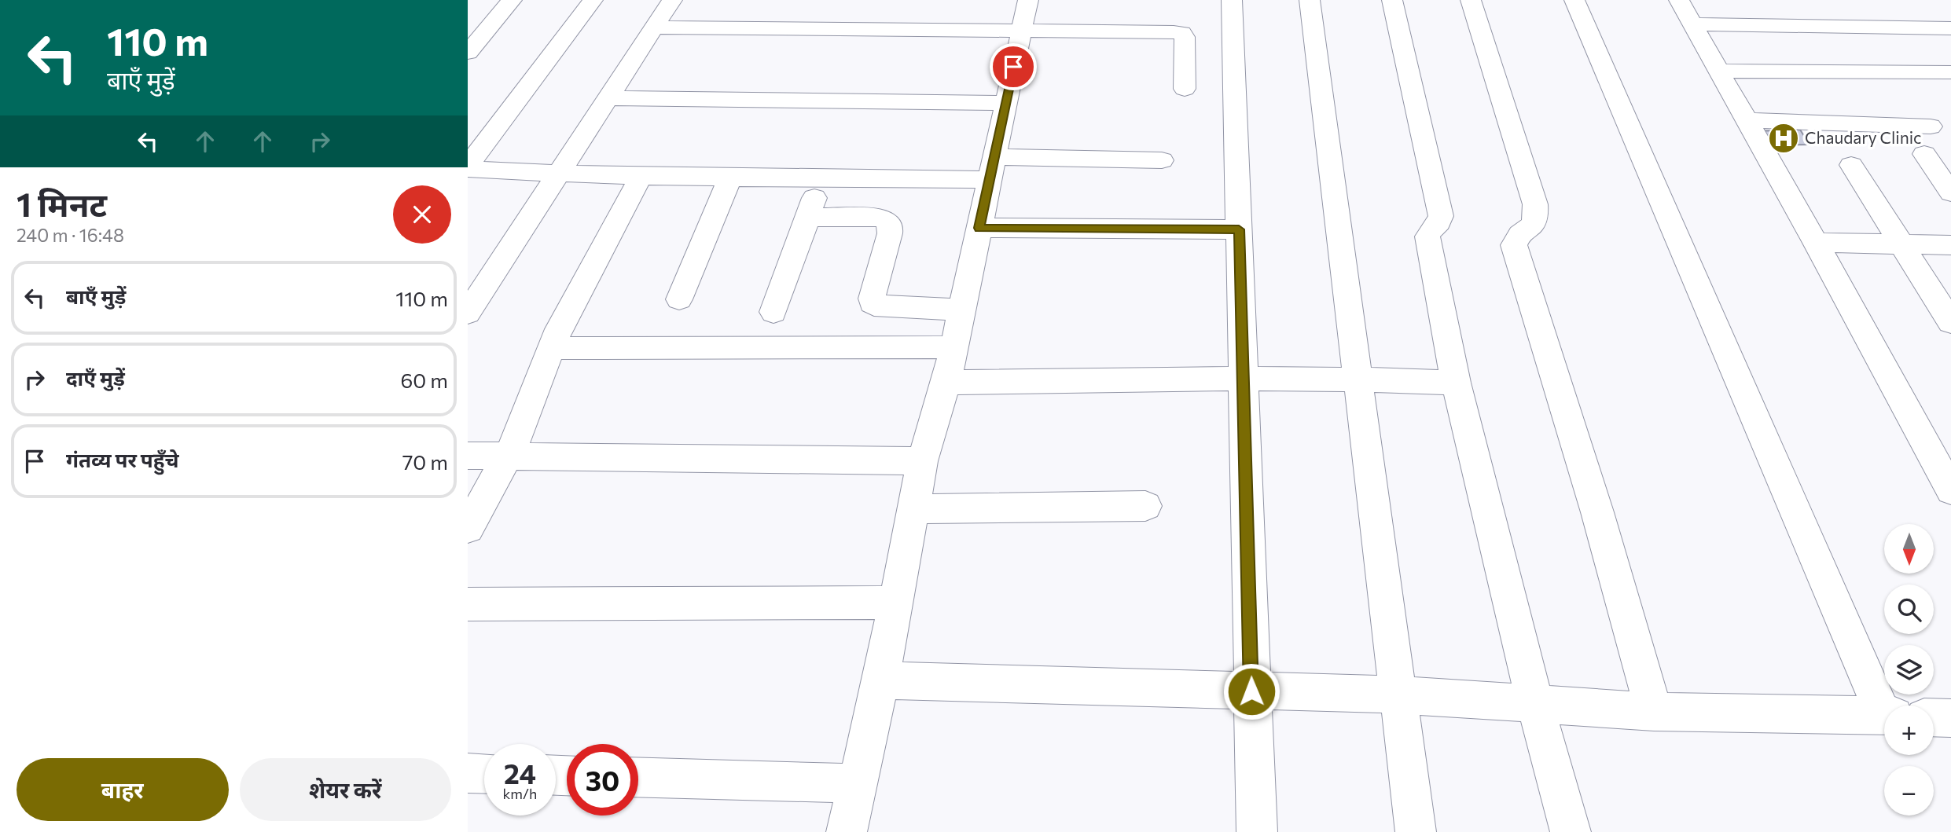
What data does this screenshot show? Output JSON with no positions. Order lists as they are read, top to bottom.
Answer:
{
  "places": {
    "hospital": ["Chaudary Clinic"]
  },
  "north": "bottom",
  "page": {
    "turn": ["110 m", "बाएँ मुड़ें"],
    "heading": ["1 मिनट", "240 m · 16:48"],
    "list": [
      {
        "name": "बाएँ मुड़ें",
        "value": "110 m"
      },
      {
        "name": "दाएँ मुड़ें",
        "value": "60 m"
      },
      {
        "name": "गंतव्य पर पहुँचे",
        "value": "70 m"
      }
    ],
    "map_buttons": ["+", "−"],
    "speed": "24 km/h",
    "limit": "30",
    "buttons": ["बाहर", "शेयर करें"]
  }
}
